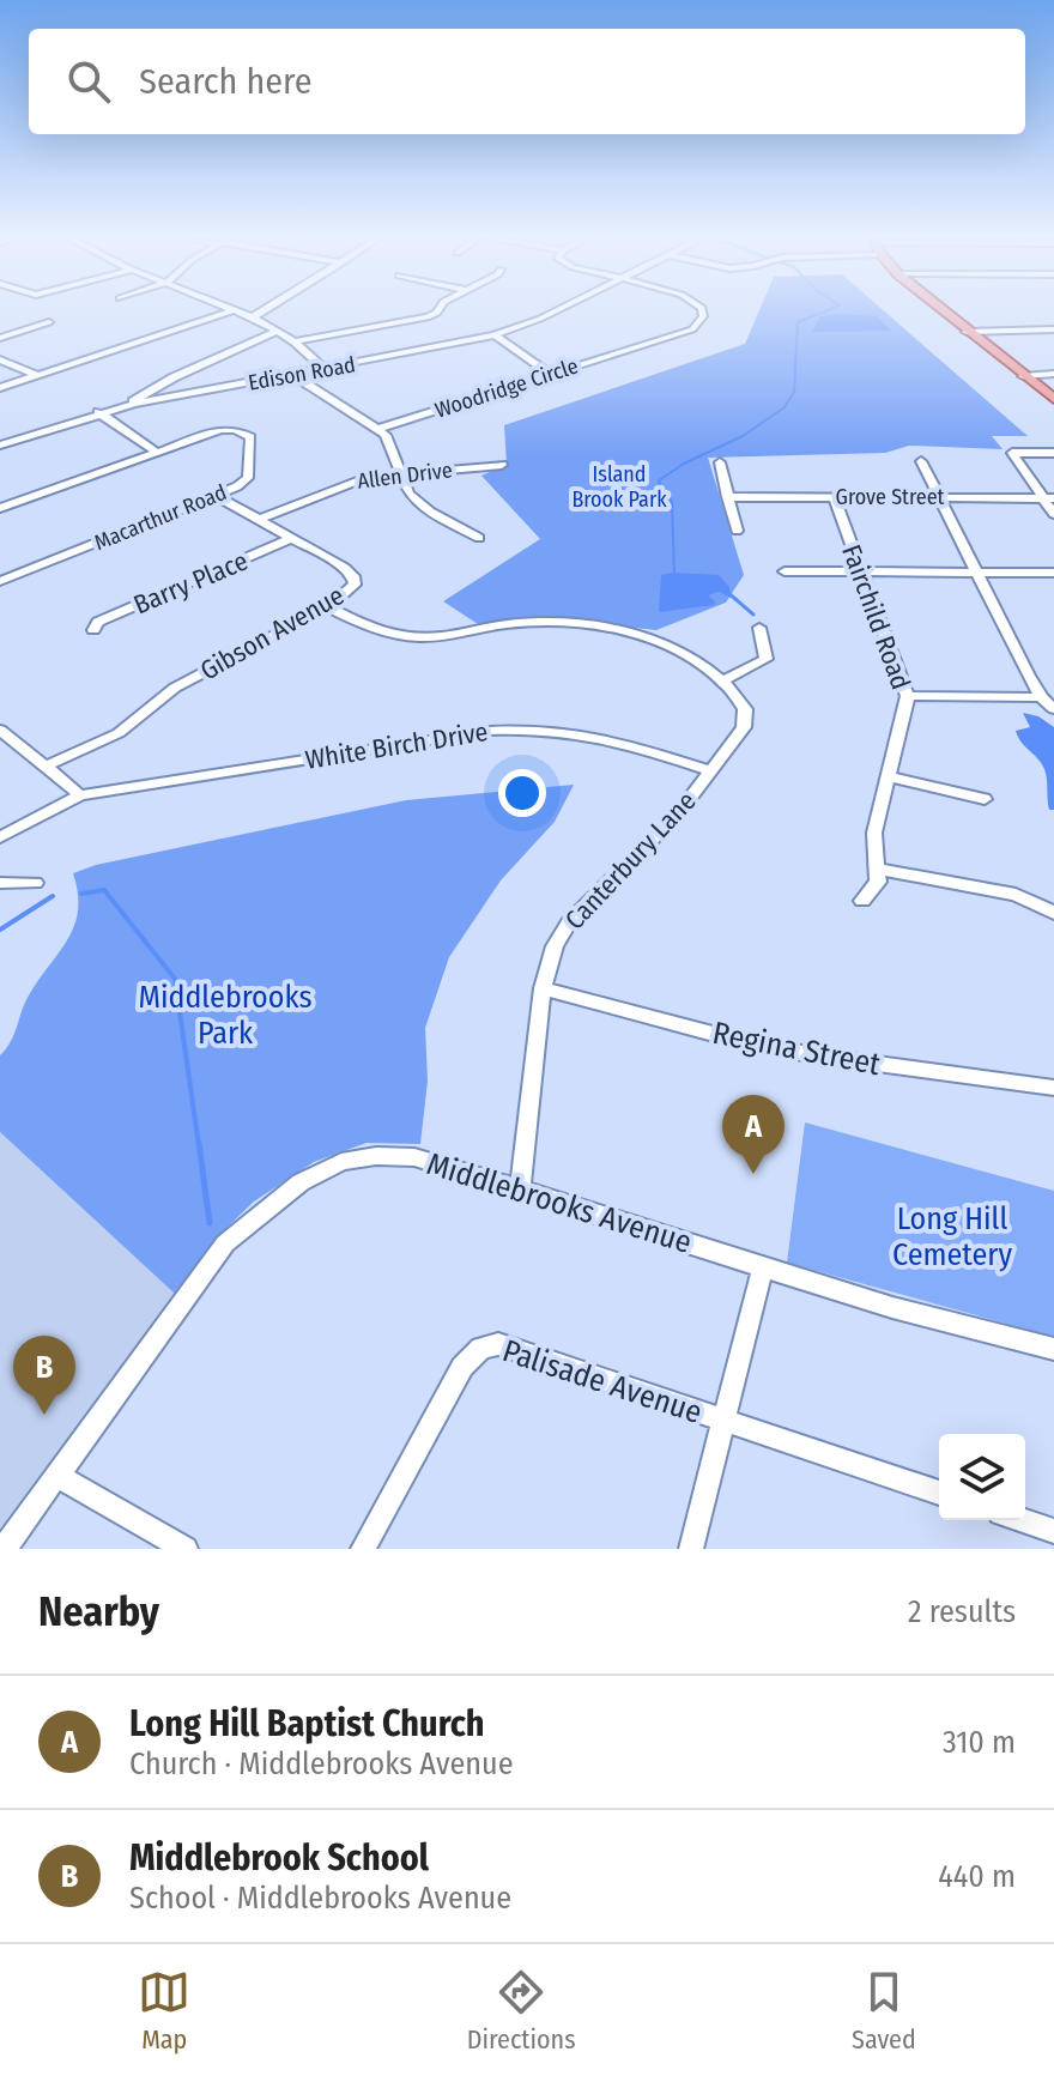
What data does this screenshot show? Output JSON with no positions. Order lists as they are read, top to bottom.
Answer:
{
  "streets": {
    "street": [
      "Edison Road",
      "Woodridge Circle",
      "Allen Drive",
      "Grove Street",
      "Macarthur Road",
      "Barry Place",
      "Fairchild Road",
      "Gibson Avenue",
      "White Birch Drive",
      "Canterbury Lane",
      "Regina Street",
      "Middlebrooks Avenue",
      "Palisade Avenue"
    ]
  },
  "crossings": [
    ["Allen Drive", "Gibson Avenue"],
    ["Grove Street", "Fairchild Road"],
    ["Macarthur Road", "Gibson Avenue"],
    ["Barry Place", "Gibson Avenue"],
    ["Gibson Avenue", "Canterbury Lane"],
    ["White Birch Drive", "Canterbury Lane"],
    ["Canterbury Lane", "Regina Street"],
    ["Canterbury Lane", "Middlebrooks Avenue"]
  ],
  "parks": ["Island Brook Park", "Middlebrooks Park", "Long Hill Cemetery"],
  "page": {
    "search": "Search here",
    "pins": ["A", "B"],
    "heading": ["Nearby", "2 results"],
    "list": [
      {
        "mark": "A",
        "name": "Long Hill Baptist Church",
        "note": "Church · Middlebrooks Avenue",
        "value": "310 m"
      },
      {
        "mark": "B",
        "name": "Middlebrook School",
        "note": "School · Middlebrooks Avenue",
        "value": "440 m"
      }
    ],
    "nav": ["Map", "Directions", "Saved"]
  }
}
